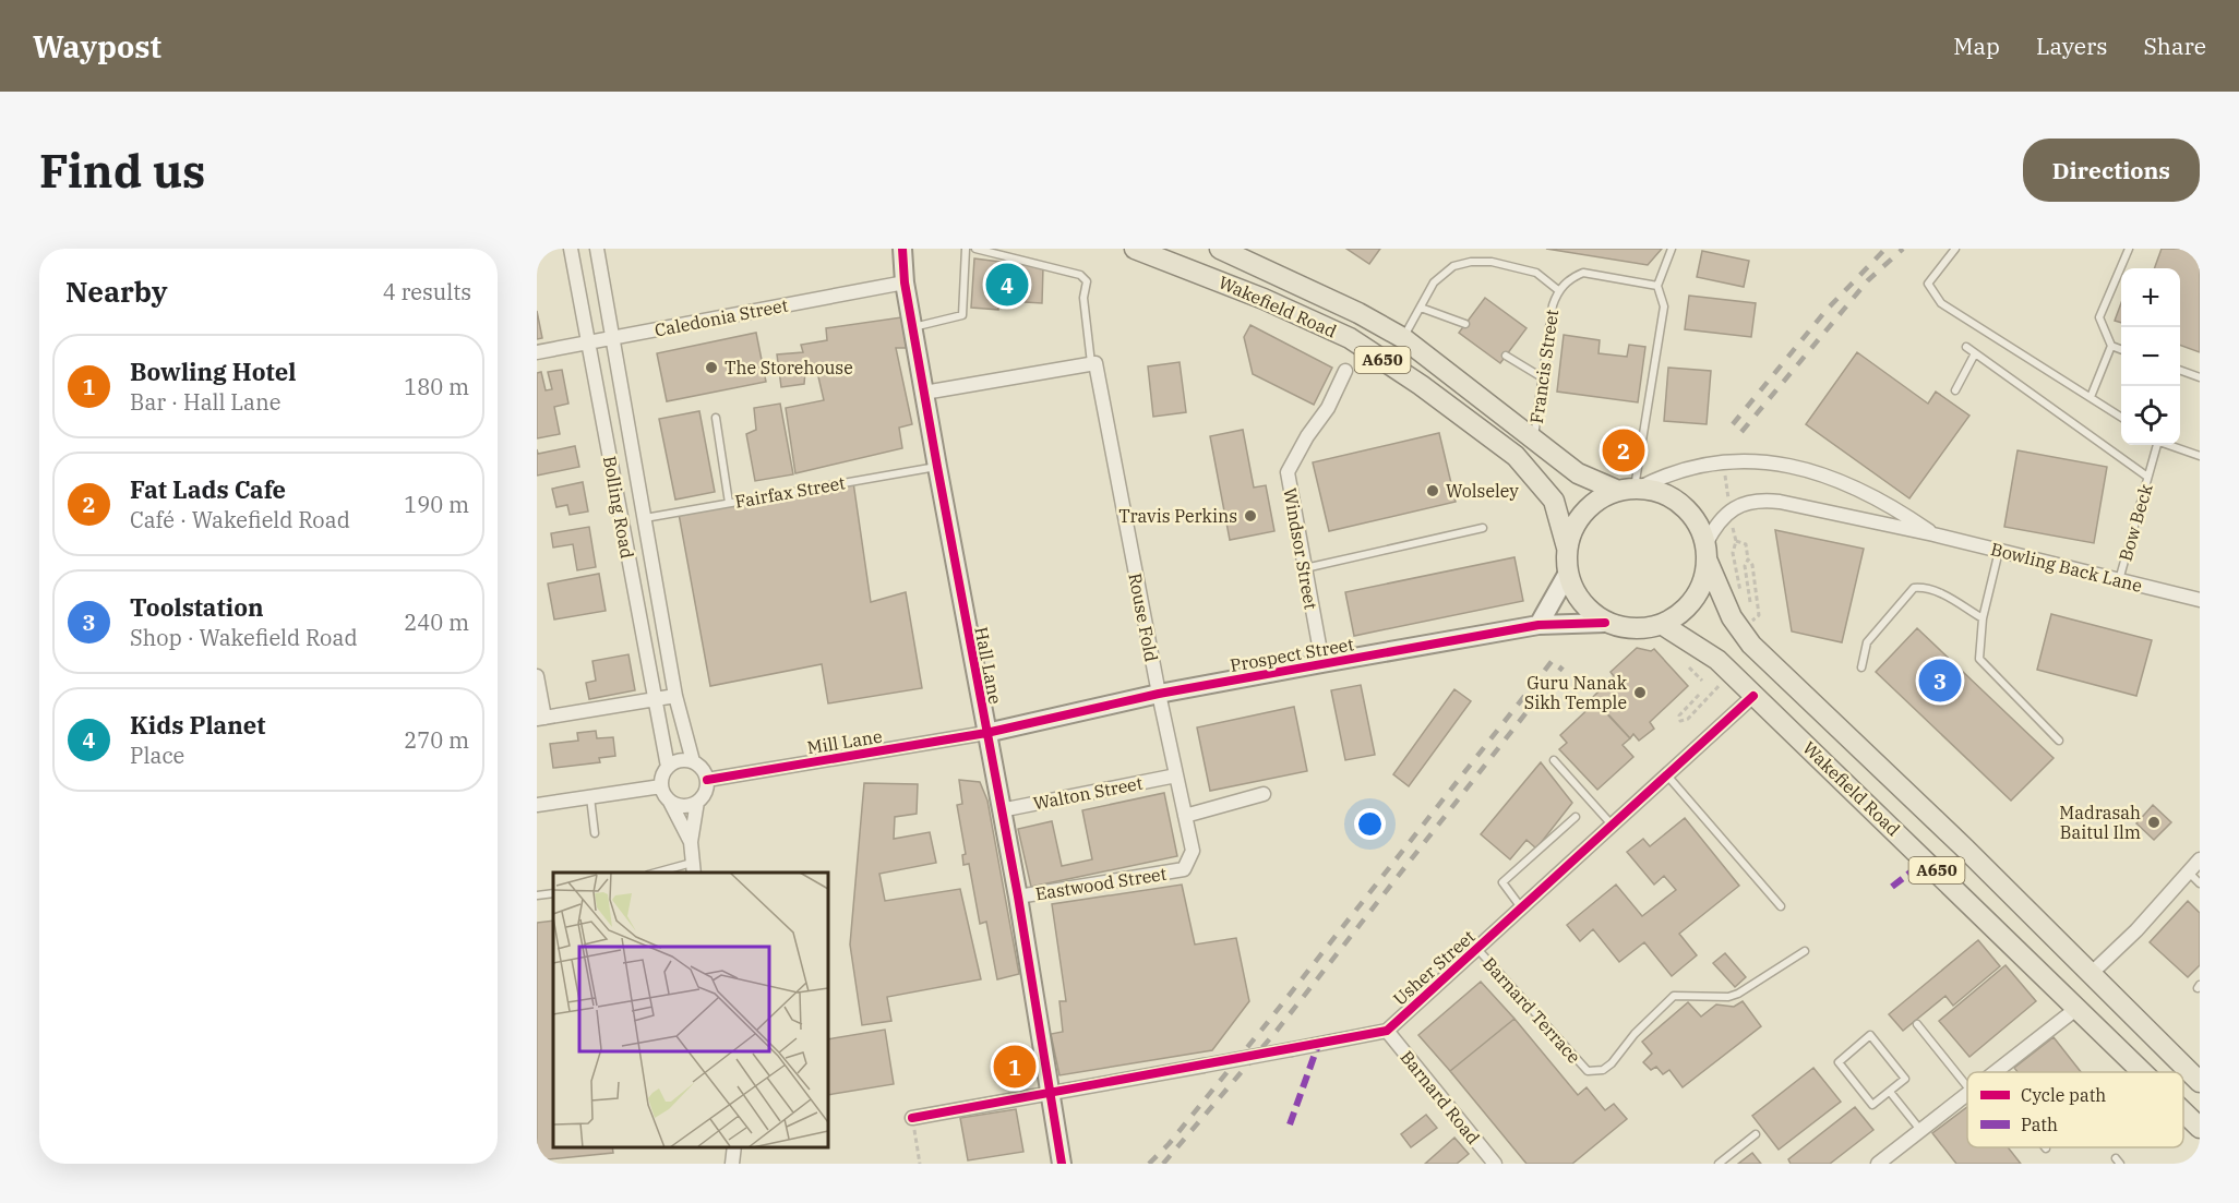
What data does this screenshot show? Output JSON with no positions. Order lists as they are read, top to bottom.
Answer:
{
  "streets": {
    "main road": ["Wakefield Road", "A650"],
    "street": [
      "Caledonia Street",
      "Bolling Road",
      "Windsor Street",
      "Bowling Back Lane",
      "Rouse Fold",
      "Prospect Street",
      "Hall Lane",
      "Mill Lane",
      "Walton Street",
      "Eastwood Street",
      "Usher Street",
      "Barnard Road"
    ],
    "lane": [
      "Francis Street",
      "Fairfax Street",
      "Bow Beck",
      "Barnard Terrace"
    ]
  },
  "crossings": [
    ["Wakefield Road", "A650"],
    ["Wakefield Road", "Francis Street"],
    ["Wakefield Road", "Bowling Back Lane"],
    ["Wakefield Road", "Prospect Street"],
    ["Wakefield Road", "Usher Street"],
    ["Caledonia Street", "Bolling Road"],
    ["Caledonia Street", "Hall Lane"],
    ["A650", "Bowling Back Lane"],
    ["A650", "Prospect Street"],
    ["Fairfax Street", "Bolling Road"],
    ["Fairfax Street", "Hall Lane"],
    ["Bolling Road", "Mill Lane"],
    ["Bow Beck", "Bowling Back Lane"],
    ["Windsor Street", "Prospect Street"],
    ["Bowling Back Lane", "Prospect Street"],
    ["Rouse Fold", "Prospect Street"],
    ["Rouse Fold", "Walton Street"],
    ["Rouse Fold", "Eastwood Street"],
    ["Prospect Street", "Hall Lane"],
    ["Prospect Street", "Mill Lane"],
    ["Hall Lane", "Mill Lane"],
    ["Hall Lane", "Walton Street"],
    ["Hall Lane", "Eastwood Street"],
    ["Hall Lane", "Usher Street"],
    ["Usher Street", "Barnard Terrace"],
    ["Usher Street", "Barnard Road"]
  ],
  "places": [
    "The Storehouse",
    "Wolseley",
    "Travis Perkins",
    "Guru Nanak Sikh Temple",
    "Madrasah Baitul Ilm"
  ],
  "legend": ["Cycle path", "Path"],
  "page": {
    "header": "Waypost",
    "nav": ["Map", "Layers", "Share"],
    "buttons": "Directions",
    "title": "Find us",
    "heading": ["Nearby", "4 results"],
    "pins": [
      "4",
      "2",
      "3",
      "1"
    ],
    "map_buttons": ["+", "−"],
    "list": [
      {
        "mark": "1",
        "name": "Bowling Hotel",
        "note": "Bar · Hall Lane",
        "value": "180 m"
      },
      {
        "mark": "2",
        "name": "Fat Lads Cafe",
        "note": "Café · Wakefield Road",
        "value": "190 m"
      },
      {
        "mark": "3",
        "name": "Toolstation",
        "note": "Shop · Wakefield Road",
        "value": "240 m"
      },
      {
        "mark": "4",
        "name": "Kids Planet",
        "note": "Place",
        "value": "270 m"
      }
    ]
  }
}
